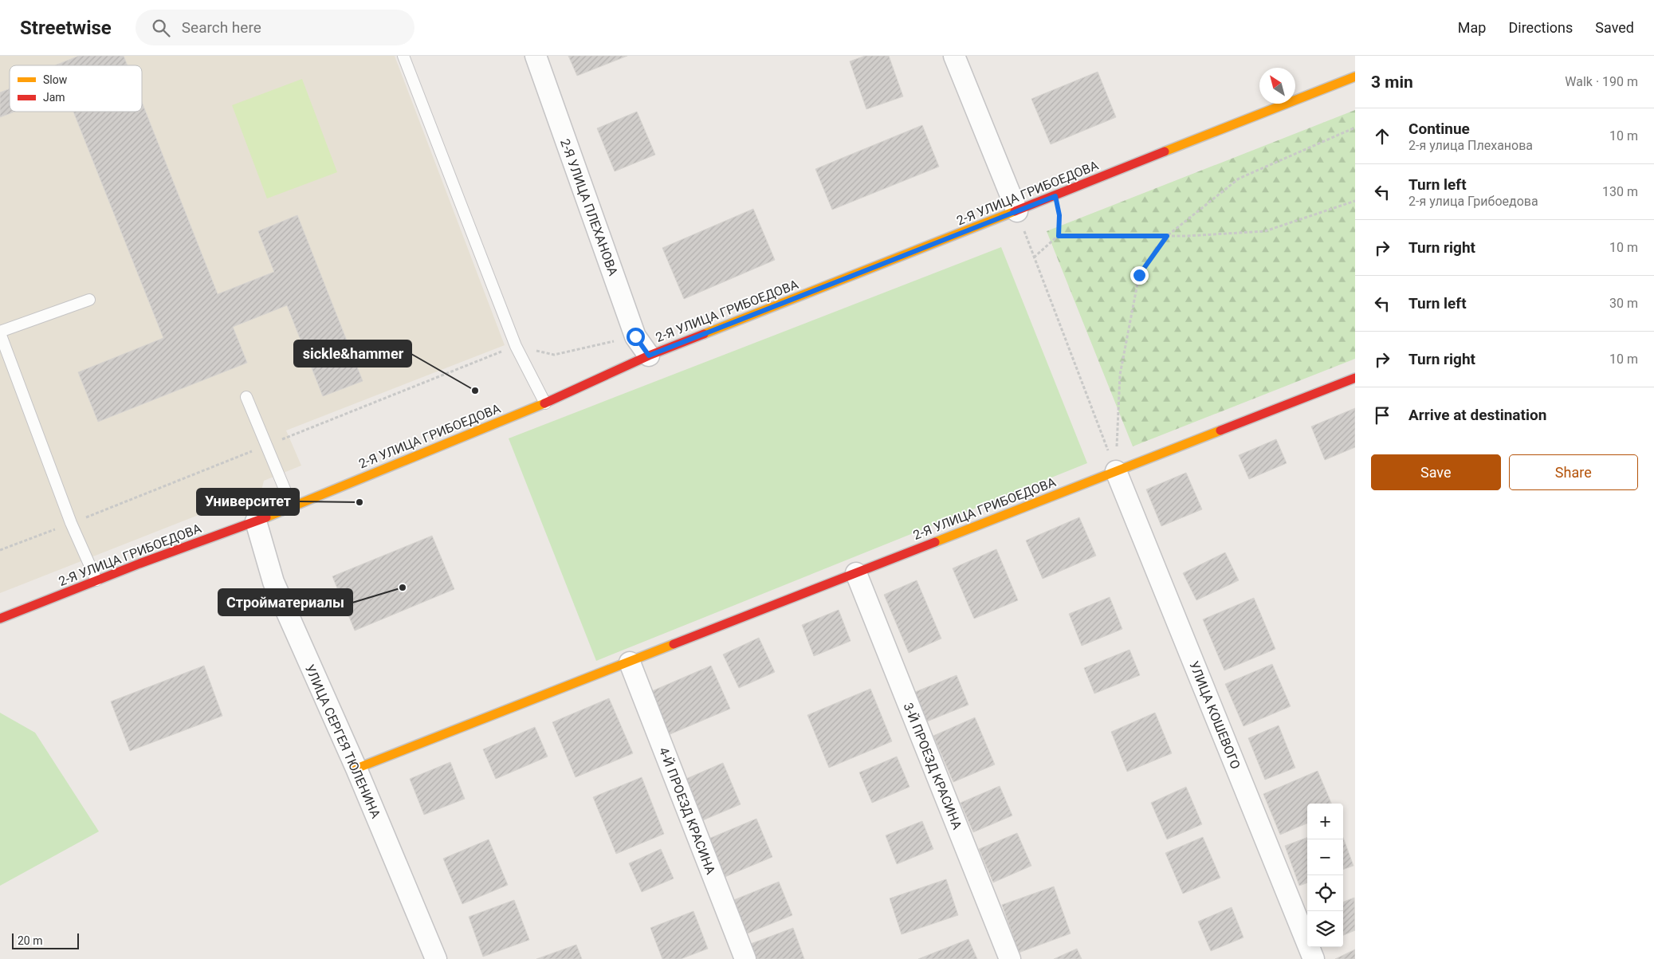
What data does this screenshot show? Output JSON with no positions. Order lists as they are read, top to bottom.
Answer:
{
  "streets": {
    "street": [
      "2-Я УЛИЦА ГРИБОЕДОВА",
      "2-Я УЛИЦА ПЛЕХАНОВА",
      "УЛИЦА КОШЕВОГО",
      "УЛИЦА СЕРГЕЯ ТЮЛЕНИНА",
      "3-Й ПРОЕЗД КРАСИНА",
      "4-Й ПРОЕЗД КРАСИНА"
    ]
  },
  "crossings": [
    ["2-Я УЛИЦА ГРИБОЕДОВА", "2-Я УЛИЦА ПЛЕХАНОВА"],
    ["2-Я УЛИЦА ГРИБОЕДОВА", "УЛИЦА КОШЕВОГО"],
    ["2-Я УЛИЦА ГРИБОЕДОВА", "УЛИЦА СЕРГЕЯ ТЮЛЕНИНА"],
    ["2-Я УЛИЦА ГРИБОЕДОВА", "3-Й ПРОЕЗД КРАСИНА"],
    ["2-Я УЛИЦА ГРИБОЕДОВА", "4-Й ПРОЕЗД КРАСИНА"]
  ],
  "places": ["sickle&hammer", "Университет", "Стройматериалы"],
  "legend": ["Slow", "Jam"],
  "scale_bar": "20 m",
  "north": "top left",
  "page": {
    "header": "Streetwise",
    "search": "Search here",
    "nav": ["Map", "Directions", "Saved"],
    "heading": ["3 min", "Walk · 190 m"],
    "list": [
      ["Continue", "2-я улица Плеханова", "10 m"],
      ["Turn left", "2-я улица Грибоедова", "130 m"],
      ["Turn right", "10 m"],
      ["Turn left", "30 m"],
      ["Turn right", "10 m"],
      "Arrive at destination"
    ],
    "buttons": ["Save", "Share"],
    "map_buttons": ["+", "−"],
    "scale": "20 m"
  }
}
